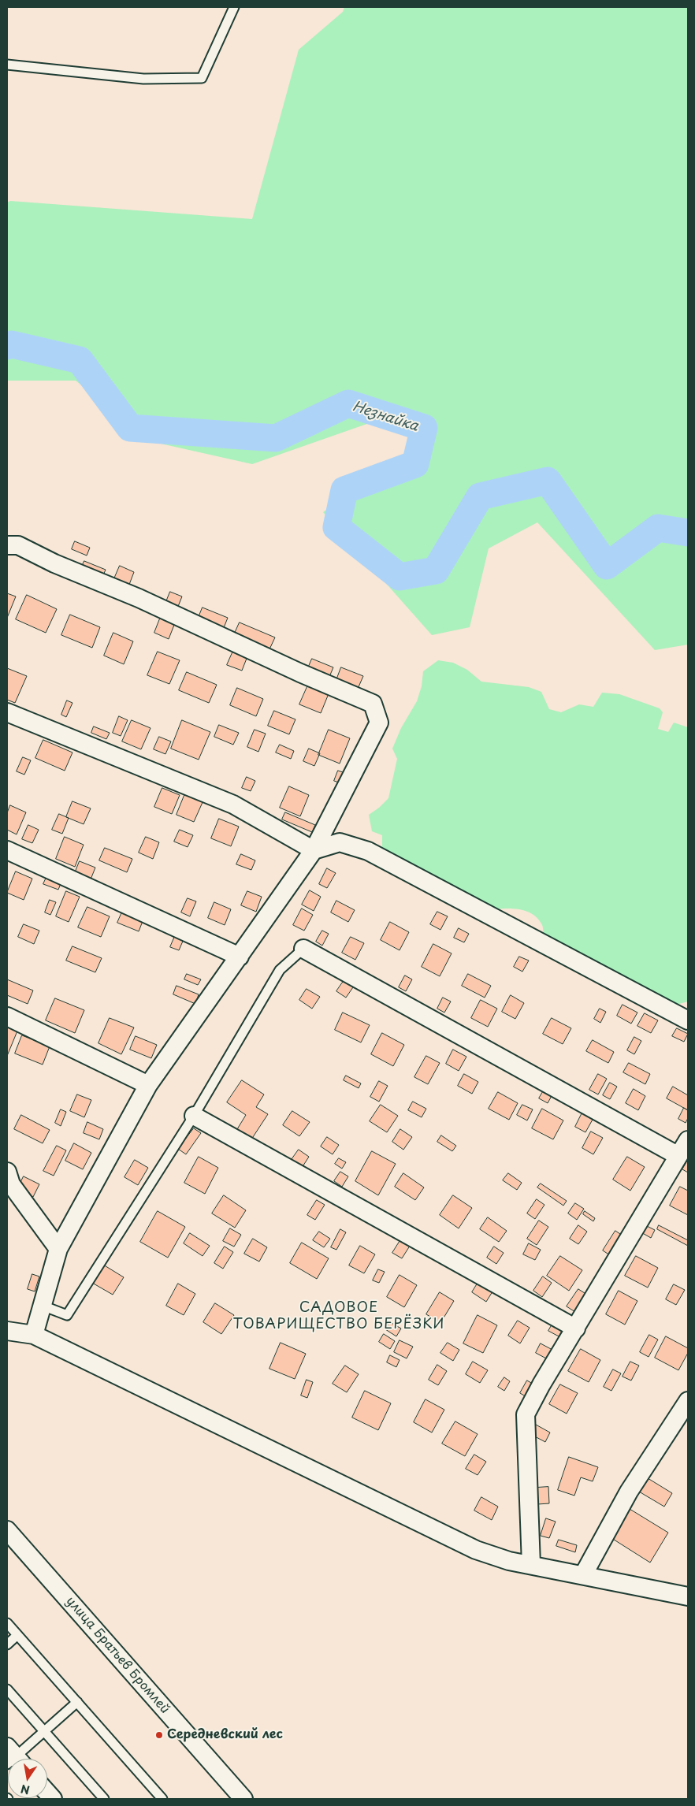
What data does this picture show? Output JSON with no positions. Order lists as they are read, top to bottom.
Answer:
{
  "streets": {
    "street": ["улица Братьев Бромлей"]
  },
  "districts": ["САДОВОЕ ТОВАРИЩЕСТВО БЕРЁЗКИ"],
  "water": ["Незнайка"],
  "places": ["Середневский лес"],
  "north": "bottom"
}
